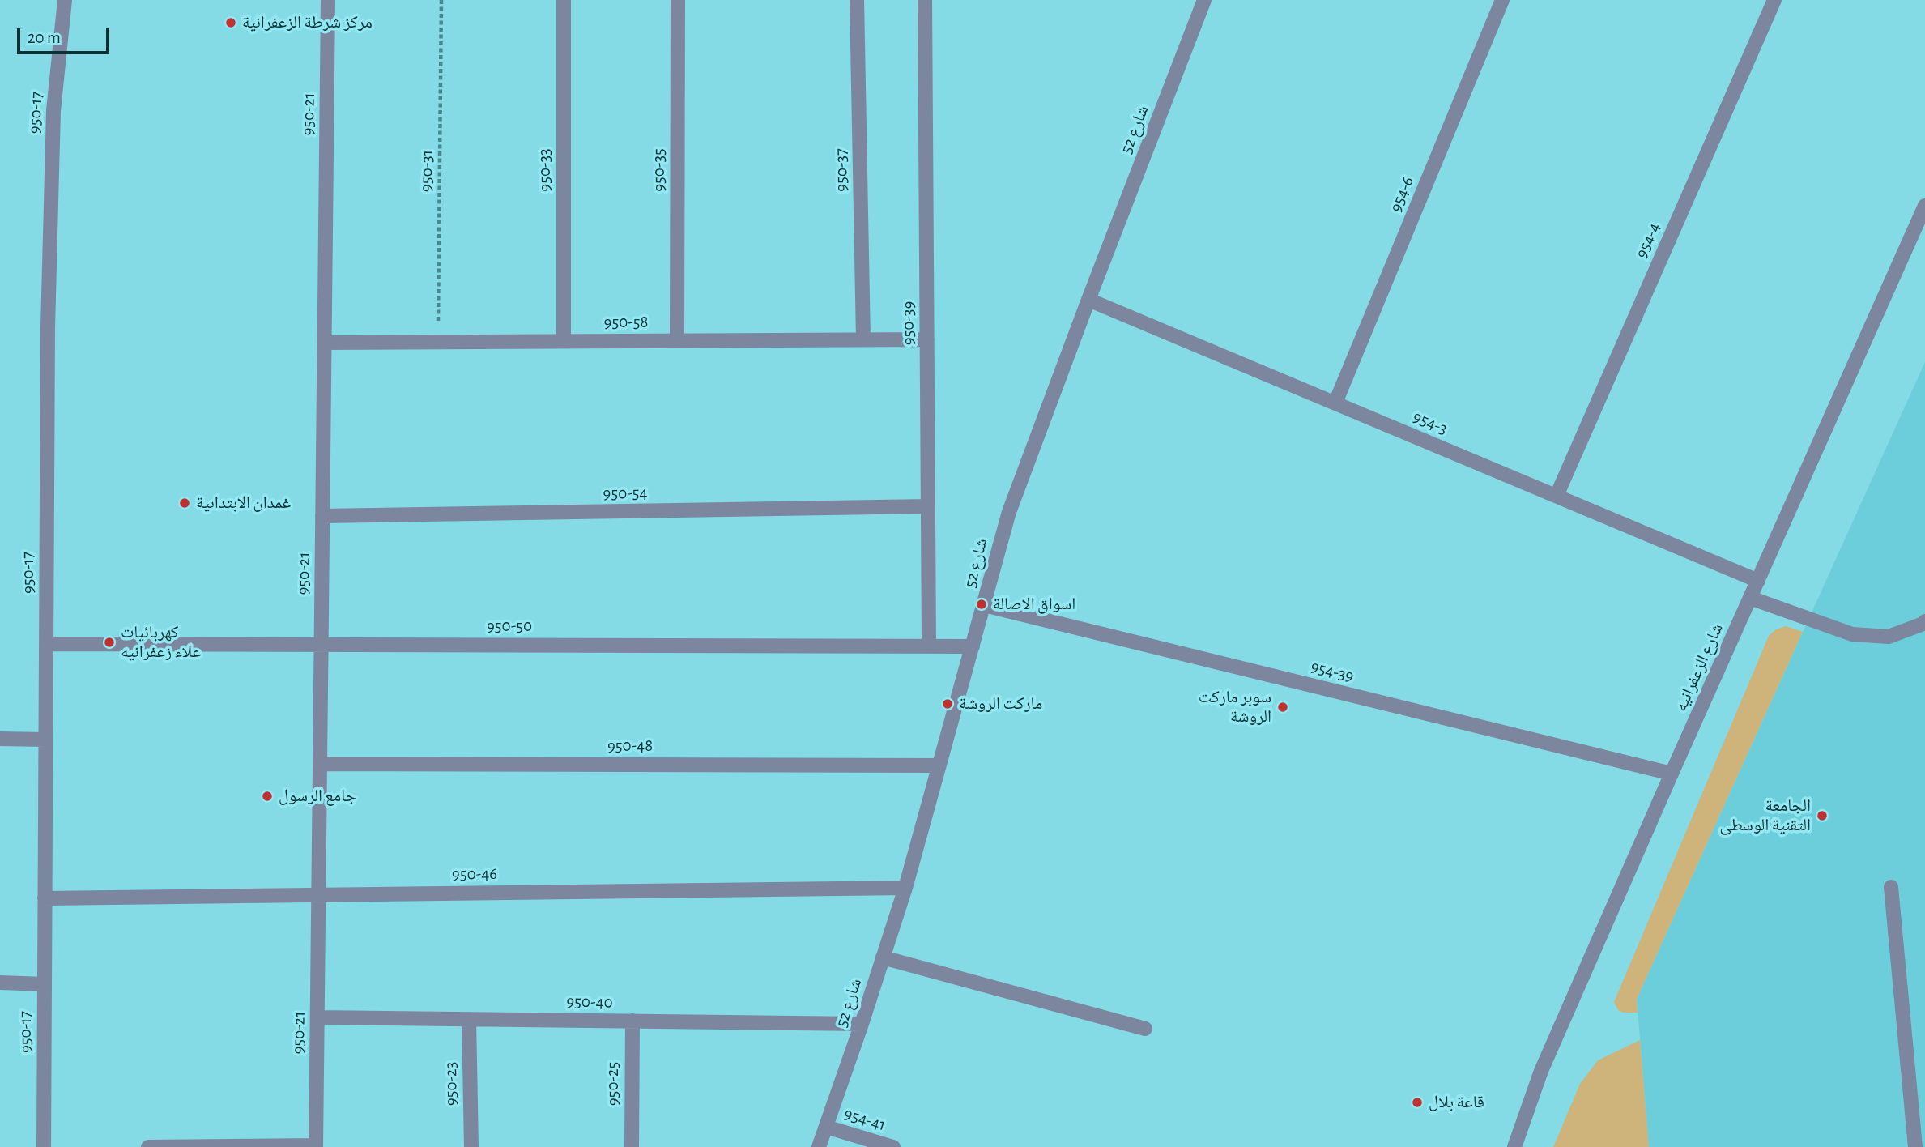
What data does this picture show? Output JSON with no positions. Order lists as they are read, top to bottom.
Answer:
{
  "streets": {
    "street": [
      "950-17",
      "950-21",
      "شارع 52",
      "950-33",
      "950-35",
      "950-37",
      "954-6",
      "954-4",
      "950-58",
      "950-39",
      "954-3",
      "950-54",
      "950-50",
      "شارع الزعفرانيه",
      "954-39",
      "950-48",
      "950-46",
      "950-40",
      "950-23",
      "950-25",
      "954-41"
    ],
    "path": ["950-31"]
  },
  "crossings": [
    ["950-17", "950-50"],
    ["950-17", "950-46"],
    ["950-21", "950-58"],
    ["950-21", "950-54"],
    ["950-21", "950-50"],
    ["950-21", "950-48"],
    ["950-21", "950-46"],
    ["950-21", "950-40"],
    ["شارع 52", "954-3"],
    ["شارع 52", "950-50"],
    ["شارع 52", "954-39"],
    ["شارع 52", "950-48"],
    ["شارع 52", "950-46"],
    ["شارع 52", "950-40"],
    ["شارع 52", "954-41"],
    ["950-33", "950-58"],
    ["950-35", "950-58"],
    ["950-37", "950-58"],
    ["950-31", "950-58"],
    ["954-6", "954-3"],
    ["954-4", "954-3"],
    ["950-58", "950-39"],
    ["950-39", "950-54"],
    ["950-39", "950-50"],
    ["954-3", "شارع الزعفرانيه"],
    ["شارع الزعفرانيه", "954-39"],
    ["950-40", "950-23"],
    ["950-40", "950-25"]
  ],
  "places": [
    "مركز شرطة الزعفرانية",
    "غمدان الابتداىية",
    "اسواق الاصالة",
    "كهربائيات علاء زعفرانيه",
    "ماركت الروشة",
    "سوبر ماركت الروشة",
    "جامع الرسول",
    "الجامعة التقنية الوسطى",
    "قاعة بلال"
  ],
  "scale_bar": "20 m"
}
